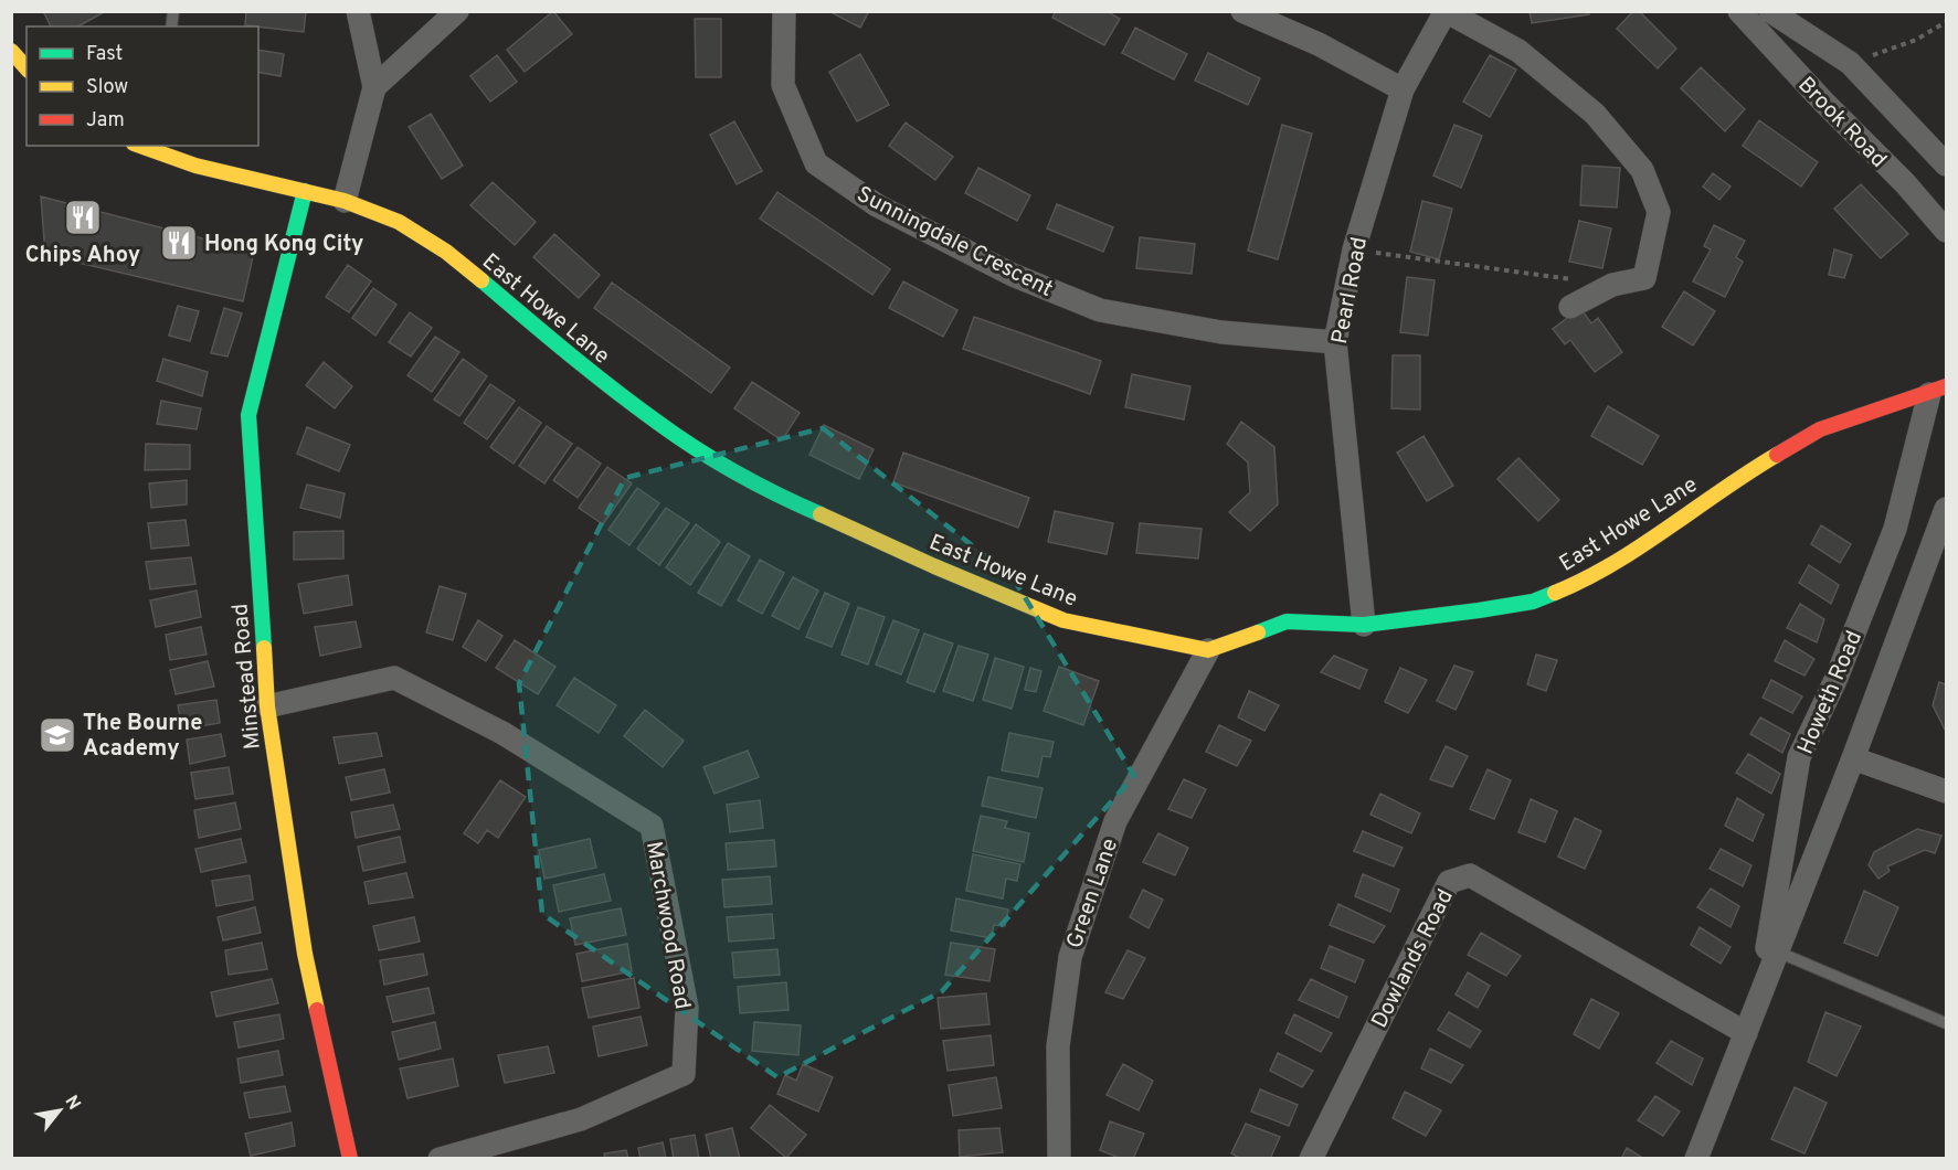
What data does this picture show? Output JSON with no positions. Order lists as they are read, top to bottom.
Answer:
{
  "streets": {
    "street": [
      "Brook Road",
      "Sunningdale Crescent",
      "Pearl Road",
      "East Howe Lane",
      "Minstead Road",
      "Howeth Road",
      "Green Lane",
      "Marchwood Road",
      "Dowlands Road"
    ]
  },
  "crossings": [
    ["Sunningdale Crescent", "Pearl Road"],
    ["Pearl Road", "East Howe Lane"],
    ["East Howe Lane", "Minstead Road"],
    ["East Howe Lane", "Howeth Road"],
    ["East Howe Lane", "Green Lane"],
    ["Minstead Road", "Marchwood Road"],
    ["Howeth Road", "Dowlands Road"]
  ],
  "places": {
    "restaurant": ["Chips Ahoy", "Hong Kong City"],
    "school or university": ["The Bourne Academy"]
  },
  "legend": ["Fast", "Slow", "Jam"],
  "north": "top right"
}
